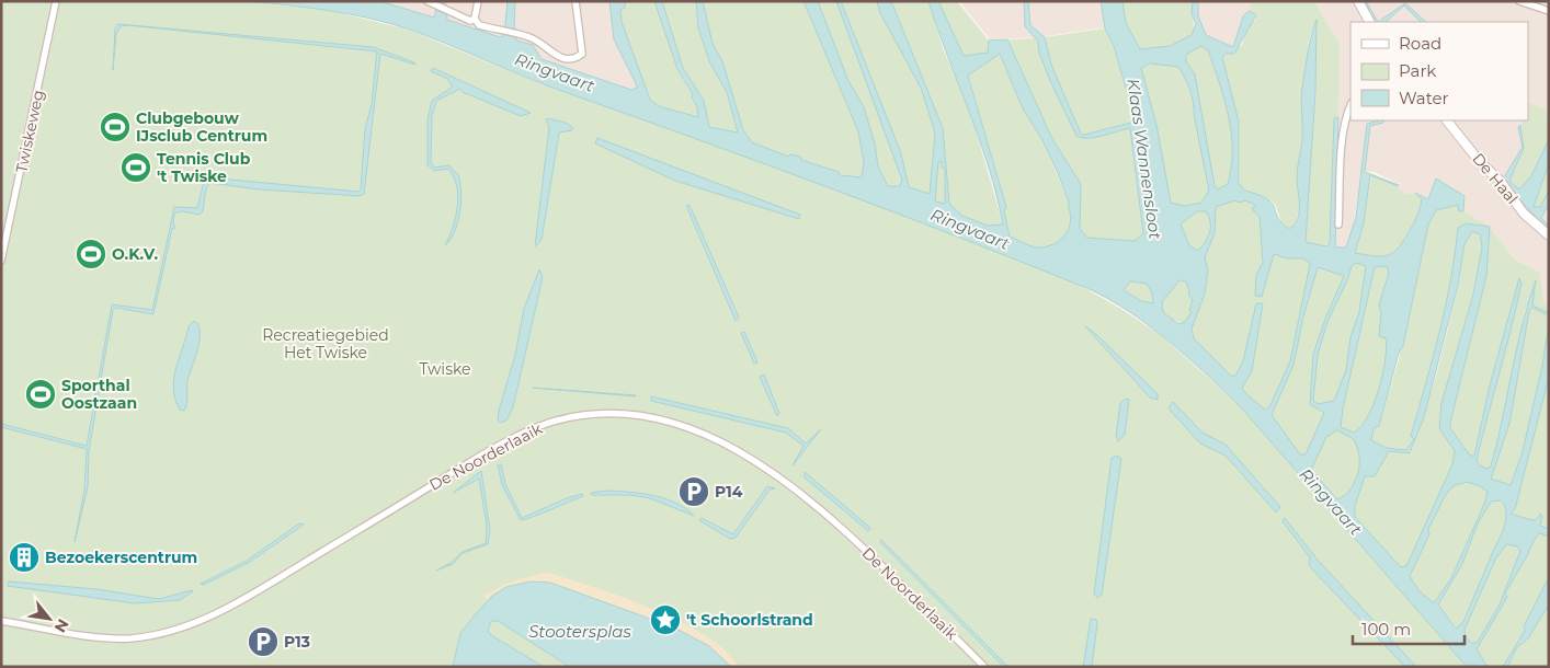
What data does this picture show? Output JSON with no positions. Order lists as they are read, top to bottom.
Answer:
{
  "streets": {
    "street": ["Twiskeweg", "De Haal", "De Noorderlaaik"]
  },
  "water": ["Ringvaart", "Klaas Wannensloot", "Stootersplas"],
  "parks": ["Recreatiegebied Het Twiske", "Twiske"],
  "places": {
    "sports": [
      "Clubgebouw IJsclub Centrum",
      "Tennis Club 't Twiske",
      "O.K.V.",
      "Sporthal Oostzaan"
    ],
    "parking": ["P14", "P13"],
    "building": ["Bezoekerscentrum"],
    "place": ["'t Schoorlstrand"]
  },
  "legend": ["Road", "Park", "Water"],
  "scale_bar": "100 m",
  "north": "bottom right"
}
